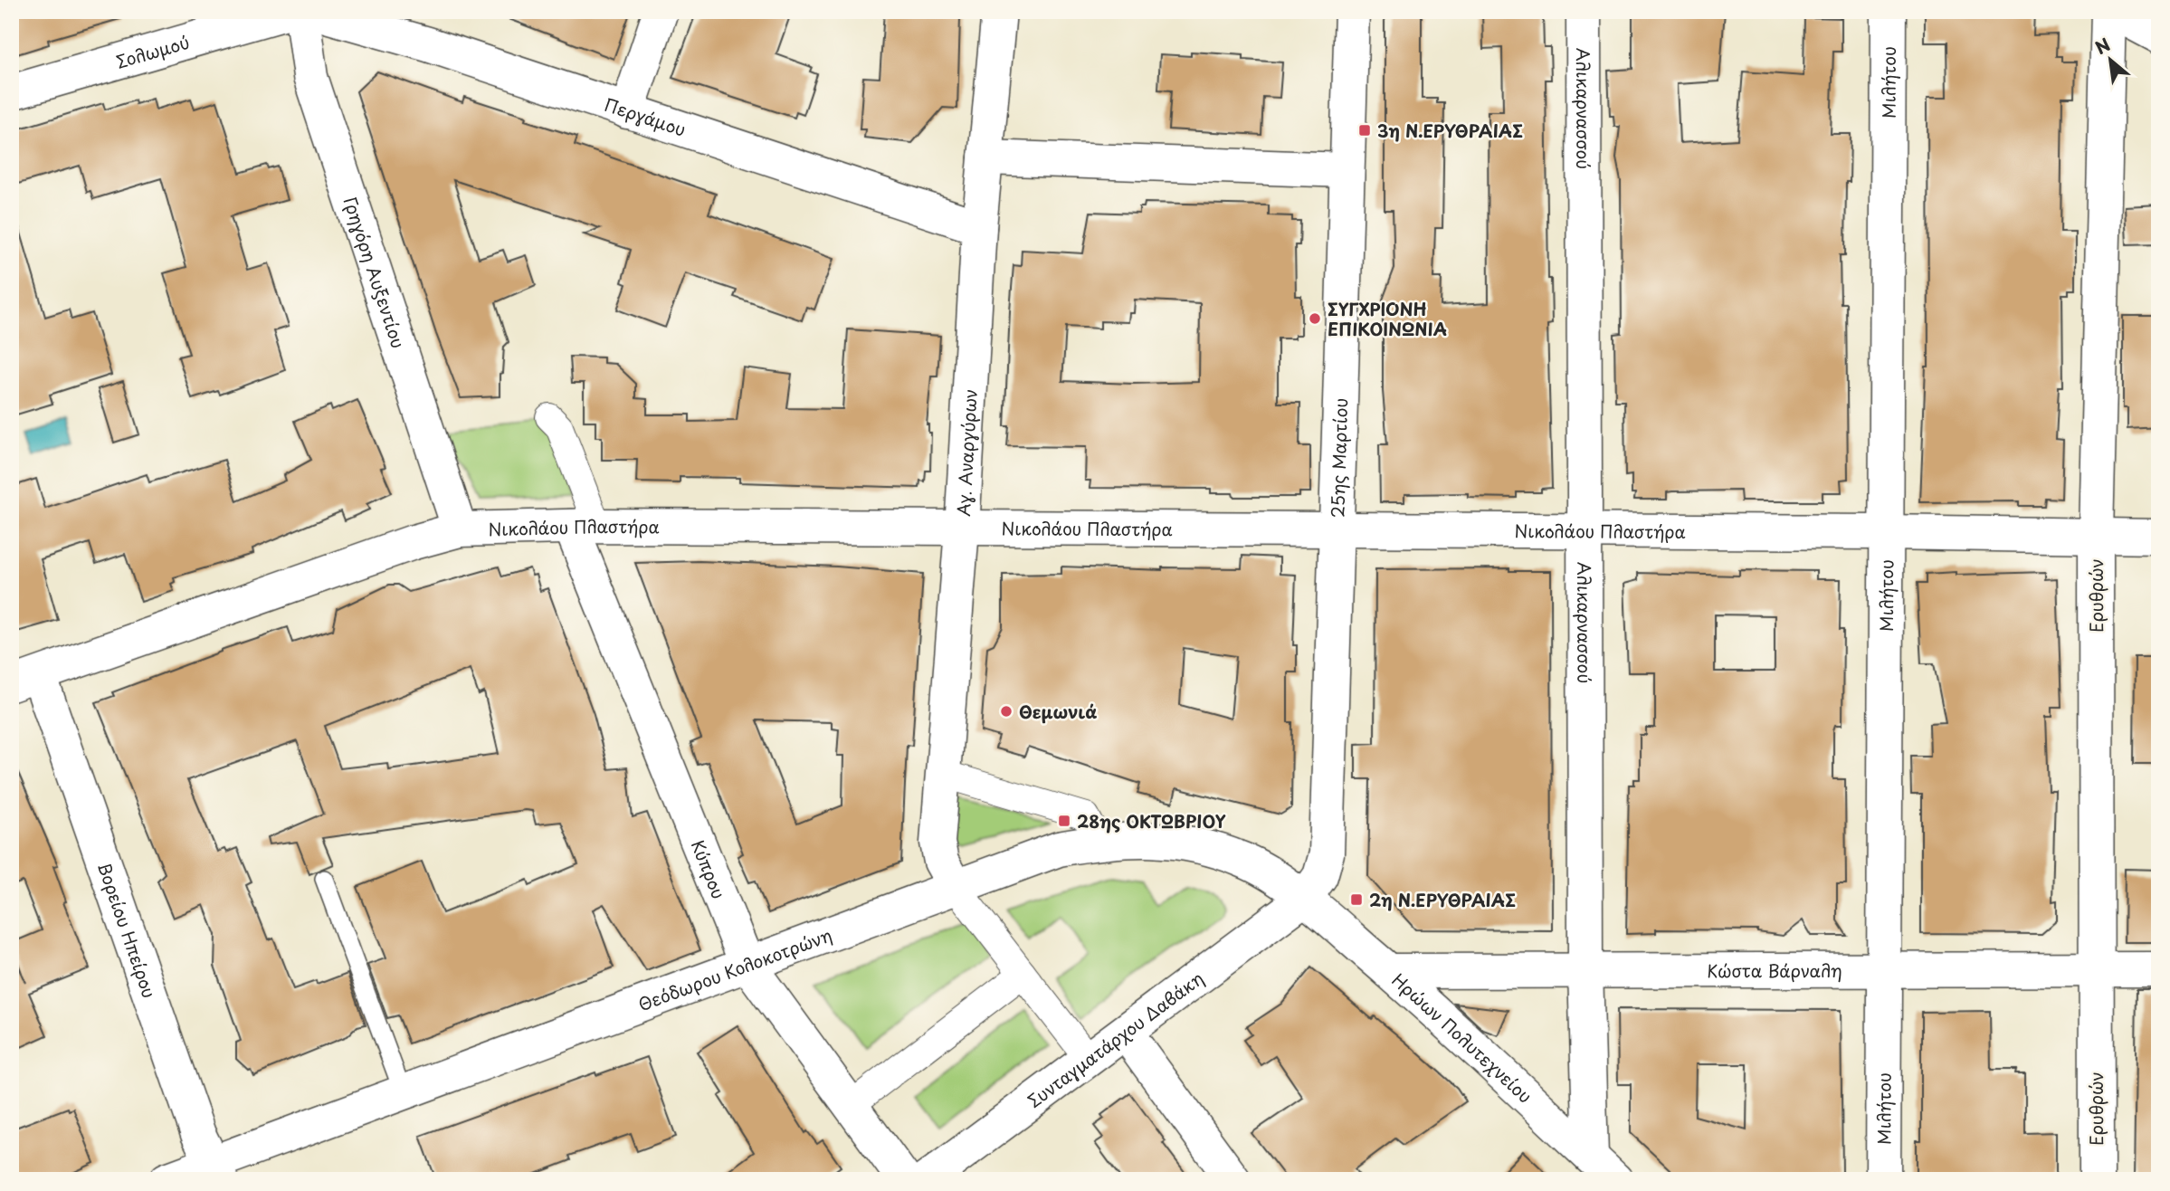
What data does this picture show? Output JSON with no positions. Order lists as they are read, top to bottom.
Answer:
{
  "streets": {
    "street": [
      "Σολωμού",
      "Μιλήτου",
      "Αλικαρνασσού",
      "Περγάμου",
      "Γρηγόρη Αυξεντίου",
      "Αγ. Αναργύρων",
      "25ης Μαρτίου",
      "Νικολάου Πλαστήρα",
      "Ερυθρών",
      "Κύπρου",
      "Βορείου Ηπείρου",
      "Θεόδωρου Κολοκοτρώνη",
      "Κώστα Βάρναλη",
      "Ηρώων Πολυτεχνείου",
      "Συνταγματάρχου Δαβάκη"
    ]
  },
  "crossings": [
    ["Μιλήτου", "Νικολάου Πλαστήρα"],
    ["Μιλήτου", "Κώστα Βάρναλη"],
    ["Αλικαρνασσού", "Νικολάου Πλαστήρα"],
    ["Αλικαρνασσού", "Κώστα Βάρναλη"],
    ["Αλικαρνασσού", "Ηρώων Πολυτεχνείου"],
    ["Περγάμου", "Αγ. Αναργύρων"],
    ["Γρηγόρη Αυξεντίου", "Νικολάου Πλαστήρα"],
    ["Αγ. Αναργύρων", "Νικολάου Πλαστήρα"],
    ["Αγ. Αναργύρων", "Θεόδωρου Κολοκοτρώνη"],
    ["25ης Μαρτίου", "Νικολάου Πλαστήρα"],
    ["25ης Μαρτίου", "Θεόδωρου Κολοκοτρώνη"],
    ["25ης Μαρτίου", "Ηρώων Πολυτεχνείου"],
    ["25ης Μαρτίου", "Συνταγματάρχου Δαβάκη"],
    ["Νικολάου Πλαστήρα", "Ερυθρών"],
    ["Νικολάου Πλαστήρα", "Κύπρου"],
    ["Νικολάου Πλαστήρα", "Βορείου Ηπείρου"],
    ["Ερυθρών", "Κώστα Βάρναλη"],
    ["Κύπρου", "Θεόδωρου Κολοκοτρώνη"],
    ["Βορείου Ηπείρου", "Θεόδωρου Κολοκοτρώνη"],
    ["Θεόδωρου Κολοκοτρώνη", "Ηρώων Πολυτεχνείου"],
    ["Θεόδωρου Κολοκοτρώνη", "Συνταγματάρχου Δαβάκη"],
    ["Κώστα Βάρναλη", "Ηρώων Πολυτεχνείου"],
    ["Ηρώων Πολυτεχνείου", "Συνταγματάρχου Δαβάκη"]
  ],
  "places": {
    "transit": ["3η Ν.ΕΡΥΘΡΑΙΑΣ", "28ης ΟΚΤΩΒΡΙΟΥ", "2η Ν.ΕΡΥΘΡΑΙΑΣ"],
    "other": ["ΣΥΓΧΡΙΟΝΗ ΕΠΙΚΟΙΝΩΝΙΑ", "Θεμωνιά"]
  },
  "north": "top left"
}
